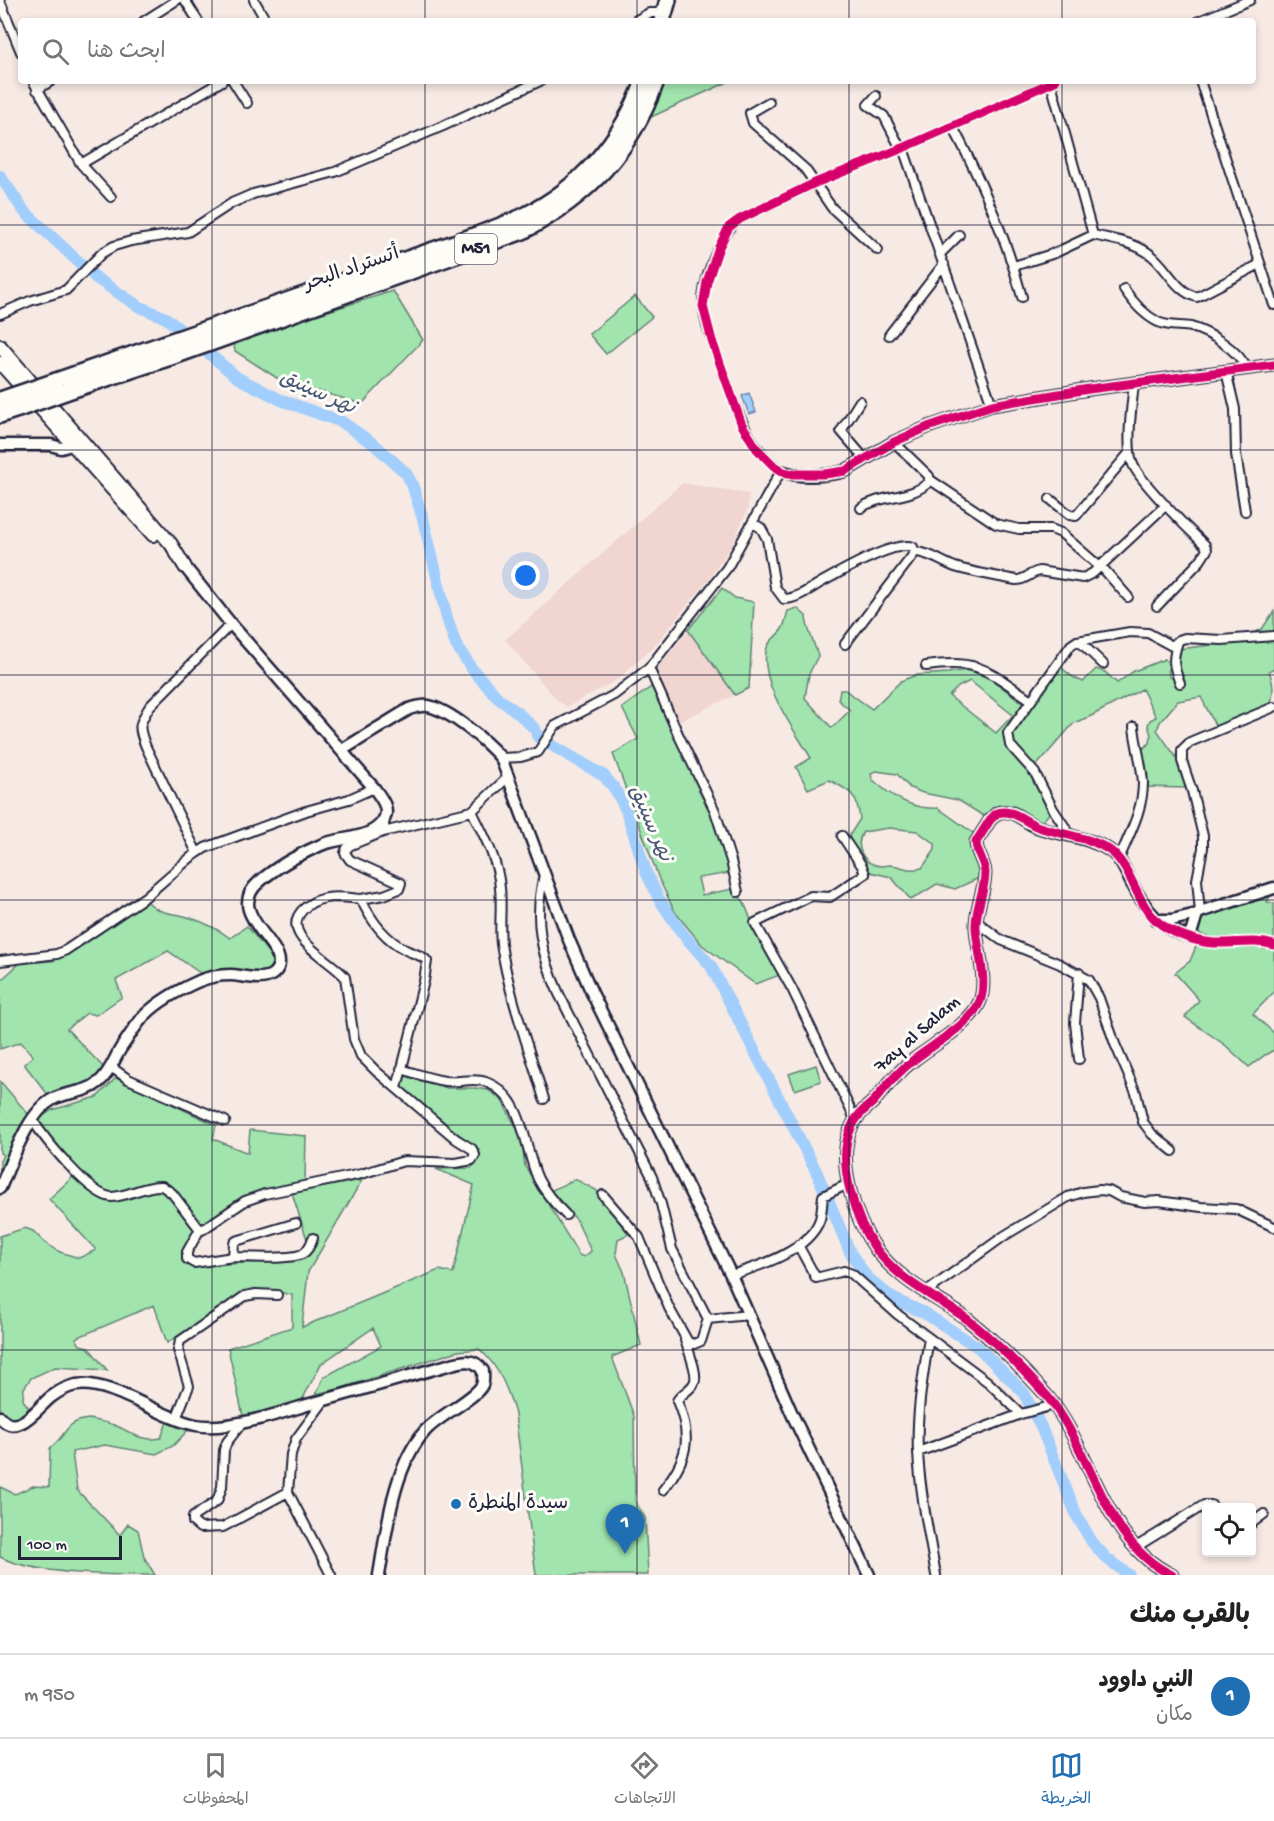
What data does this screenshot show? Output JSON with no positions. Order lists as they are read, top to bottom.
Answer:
{
  "streets": {
    "highway": ["M51", "أتستراد البحر"],
    "street": ["7ay al Salam"]
  },
  "water": ["نهر سينيق"],
  "places": ["سيدة المنطرة"],
  "scale_bar": "100 m",
  "page": {
    "search": "ابحث هنا",
    "pins": "1",
    "scale": "100 m",
    "heading": "بالقرب منك",
    "list": [
      {
        "mark": "1",
        "name": "النبي داوود",
        "note": "مكان",
        "value": "950 m"
      }
    ],
    "nav": ["الخريطة", "الاتجاهات", "المحفوظات"]
  }
}
